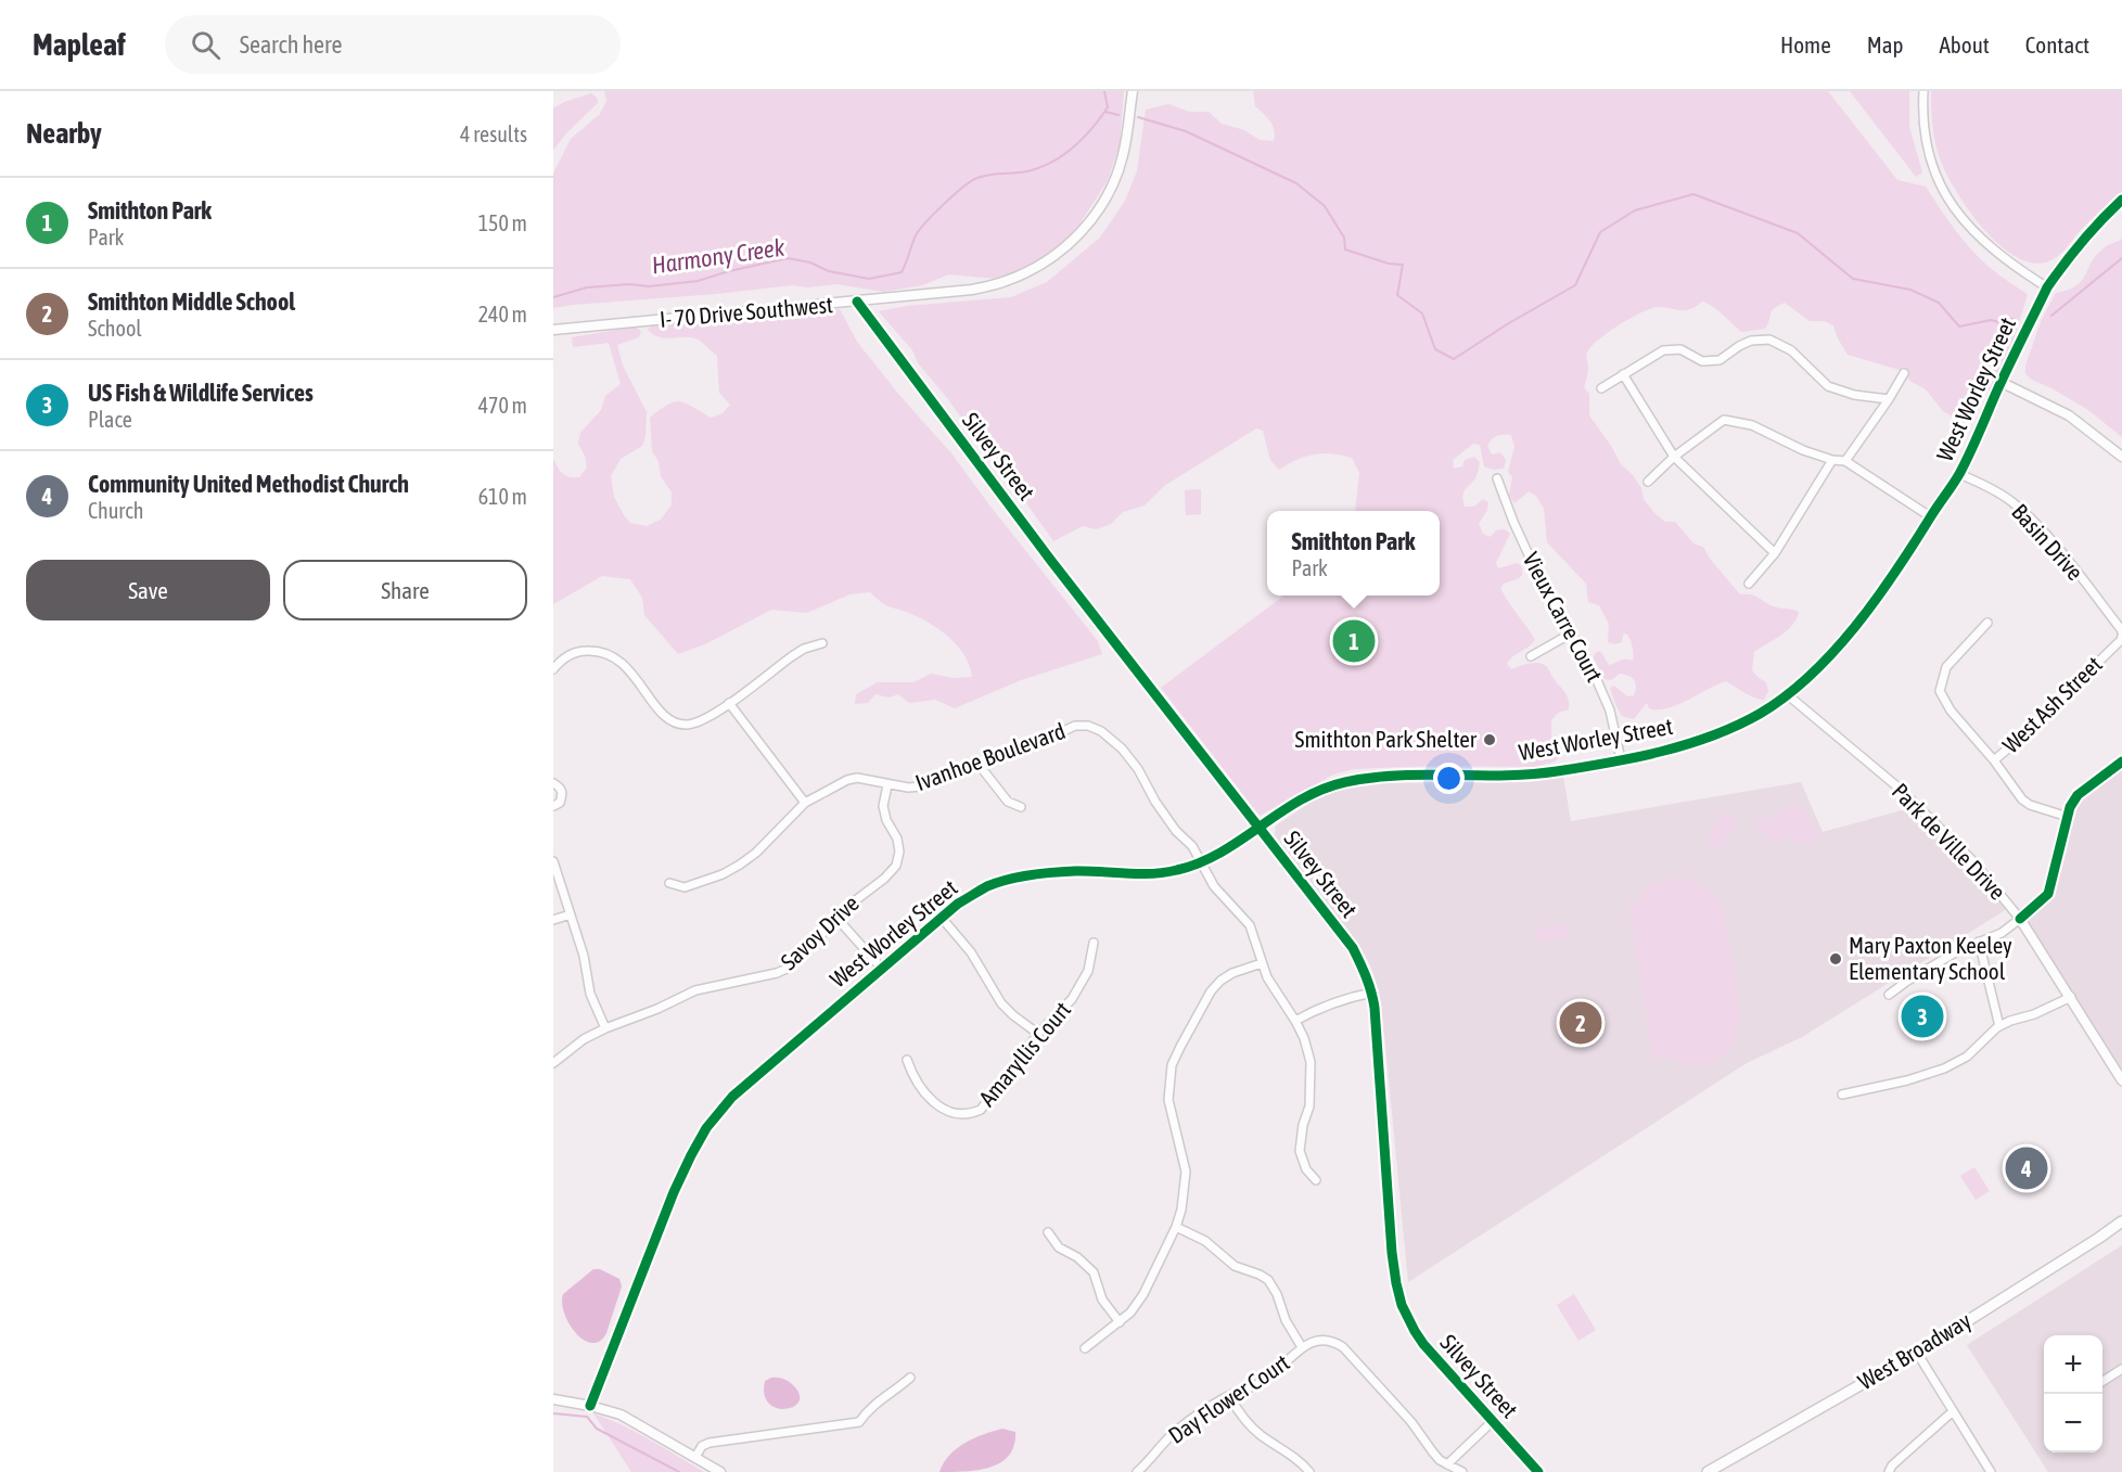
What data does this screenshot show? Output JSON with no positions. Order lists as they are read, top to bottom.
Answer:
{
  "streets": {
    "main road": ["West Broadway"],
    "street": [
      "I- 70 Drive Southwest",
      "West Worley Street",
      "Silvey Street",
      "Basin Drive",
      "Vieux Carre Court",
      "West Ash Street",
      "Ivanhoe Boulevard",
      "Park de Ville Drive",
      "Savoy Drive",
      "Amaryllis Court",
      "Day Flower Court"
    ]
  },
  "crossings": [
    ["I- 70 Drive Southwest", "Silvey Street"],
    ["West Worley Street", "Silvey Street"],
    ["West Worley Street", "Basin Drive"],
    ["West Worley Street", "Vieux Carre Court"],
    ["West Worley Street", "Ivanhoe Boulevard"],
    ["West Worley Street", "Park de Ville Drive"],
    ["Basin Drive", "West Ash Street"],
    ["Ivanhoe Boulevard", "Savoy Drive"]
  ],
  "water": ["Harmony Creek"],
  "places": ["Smithton Park Shelter", "Mary Paxton Keeley Elementary School"],
  "page": {
    "header": "Mapleaf",
    "search": "Search here",
    "nav": [
      "Home",
      "Map",
      "About",
      "Contact"
    ],
    "heading": ["Nearby", "4 results"],
    "list": [
      {
        "mark": "1",
        "name": "Smithton Park",
        "note": "Park",
        "value": "150 m"
      },
      {
        "mark": "2",
        "name": "Smithton Middle School",
        "note": "School",
        "value": "240 m"
      },
      {
        "mark": "3",
        "name": "US Fish & Wildlife Services",
        "note": "Place",
        "value": "470 m"
      },
      {
        "mark": "4",
        "name": "Community United Methodist Church",
        "note": "Church",
        "value": "610 m"
      }
    ],
    "popup": ["Smithton Park", "Park"],
    "buttons": ["Save", "Share"],
    "pins": [
      "1",
      "3",
      "2",
      "4"
    ],
    "map_buttons": ["+", "−"]
  }
}
